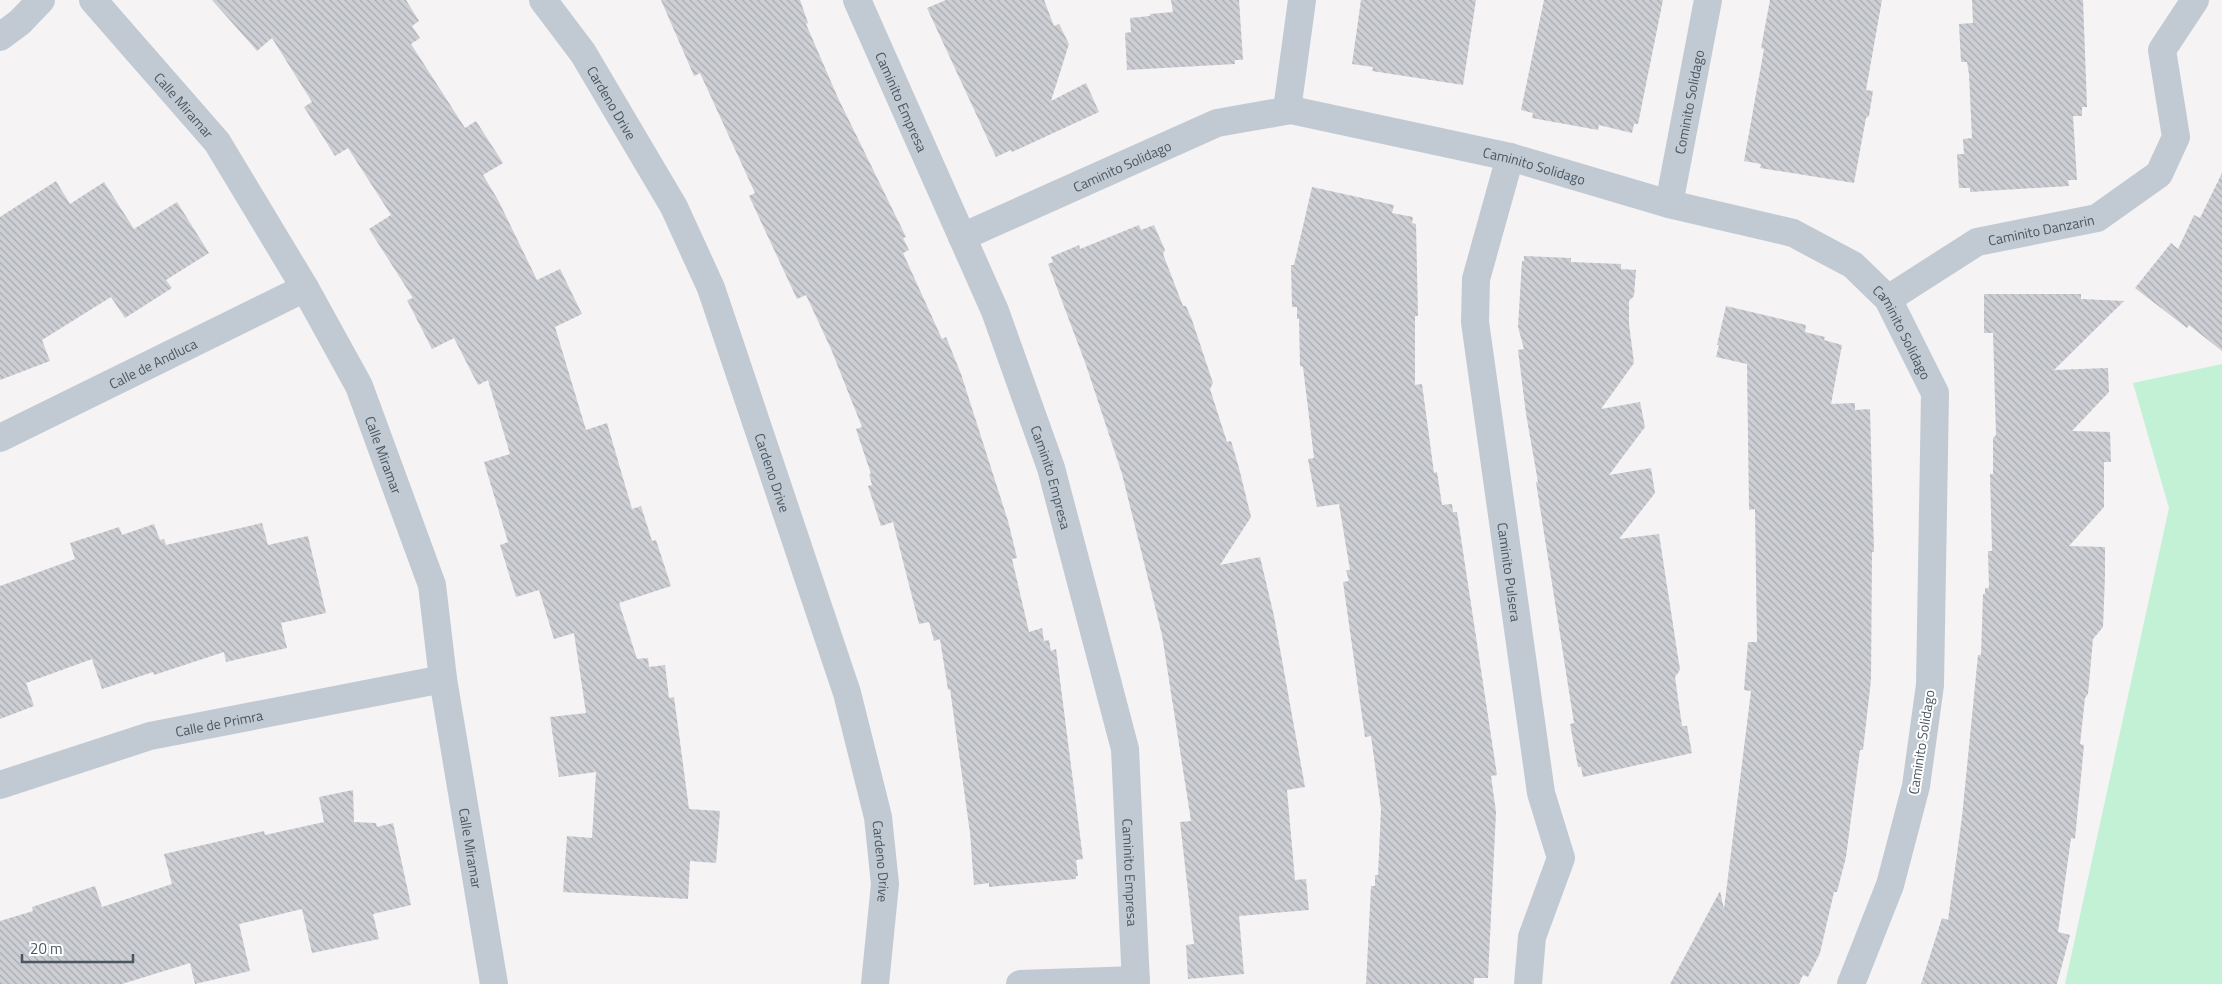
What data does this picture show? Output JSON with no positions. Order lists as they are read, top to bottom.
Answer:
{
  "streets": {
    "street": [
      "Cardeno Drive",
      "Caminito Empresa",
      "Cominito Solidago",
      "Calle Miramar",
      "Caminito Solidago",
      "Caminito Danzarin",
      "Calle de Andluca",
      "Caminito Pulsera",
      "Calle de Primra"
    ]
  },
  "crossings": [
    ["Caminito Empresa", "Caminito Solidago"],
    ["Cominito Solidago", "Caminito Solidago"],
    ["Calle Miramar", "Calle de Andluca"],
    ["Calle Miramar", "Calle de Primra"],
    ["Caminito Solidago", "Caminito Danzarin"],
    ["Caminito Solidago", "Caminito Pulsera"]
  ],
  "scale_bar": "20 m"
}
